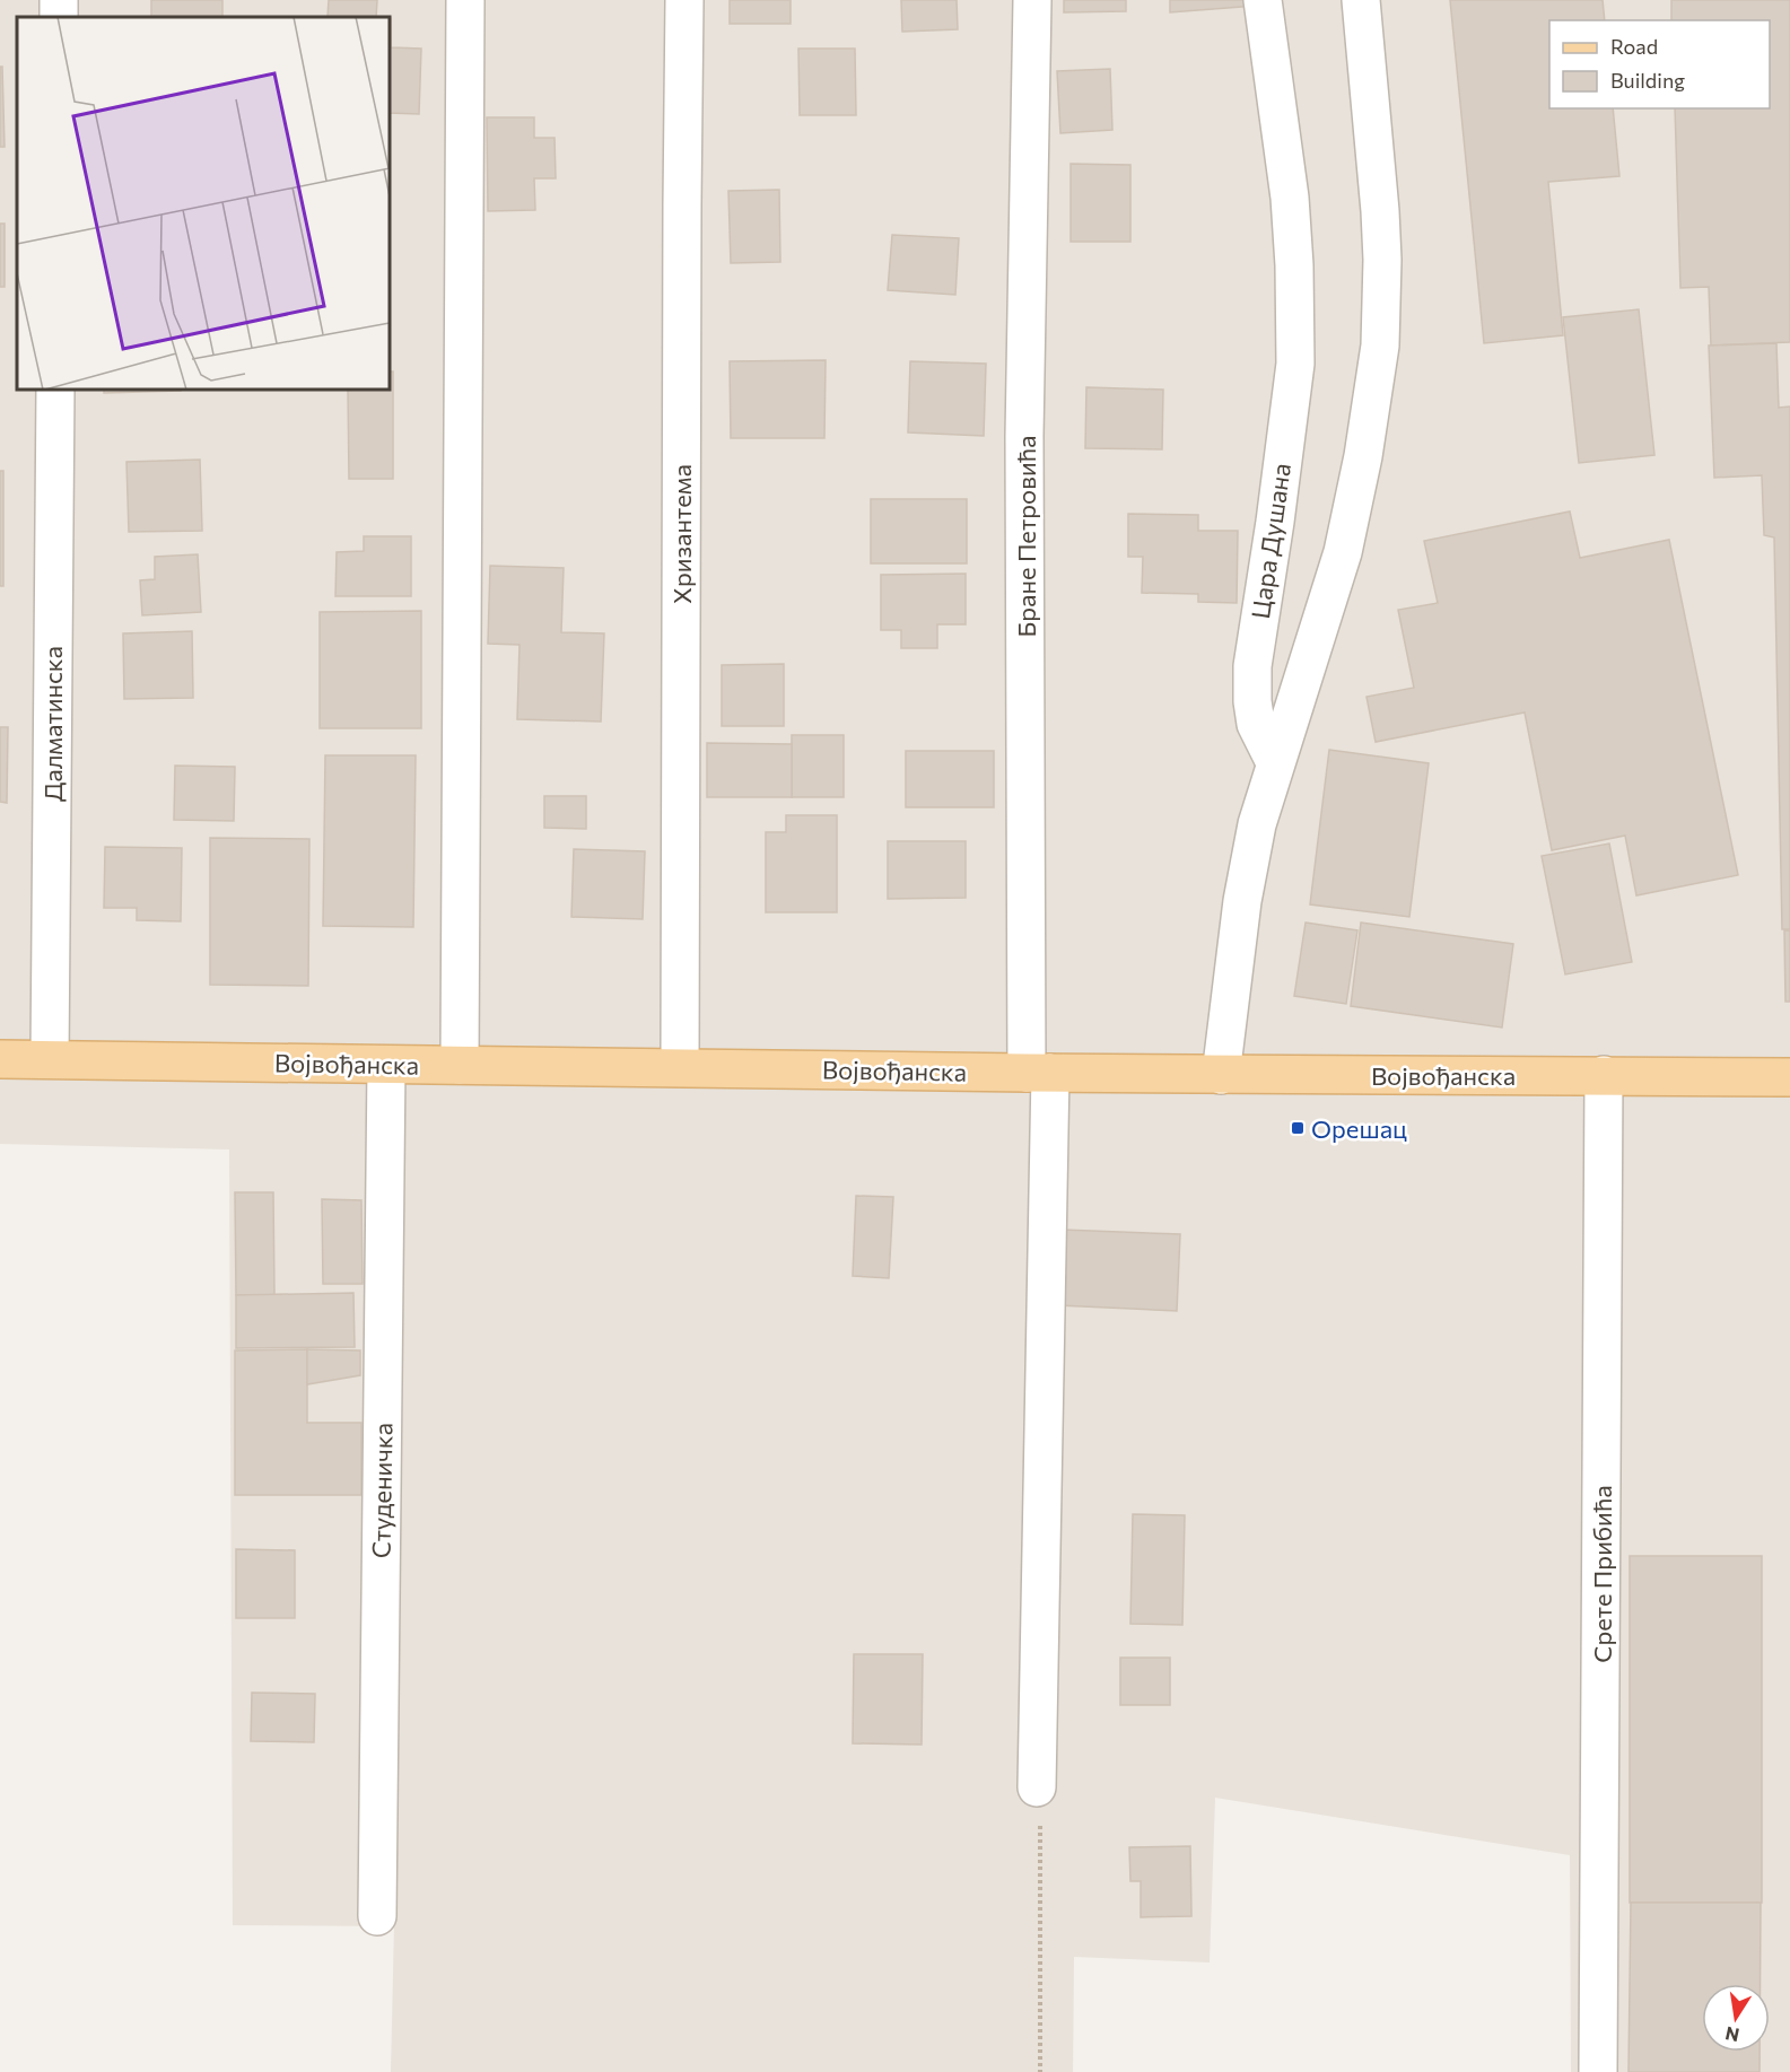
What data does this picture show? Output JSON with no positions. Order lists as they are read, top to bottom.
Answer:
{
  "streets": {
    "main road": ["Војвођанска"],
    "street": [
      "Хризантема",
      "Бране Петровића",
      "Цара Душана",
      "Далматинска",
      "Студеничка",
      "Срете Прибића"
    ]
  },
  "crossings": [
    ["Хризантема", "Војвођанска"],
    ["Бране Петровића", "Војвођанска"],
    ["Далматинска", "Војвођанска"],
    ["Војвођанска", "Студеничка"],
    ["Војвођанска", "Срете Прибића"]
  ],
  "places": {
    "transit": ["Орешац"]
  },
  "legend": ["Road", "Building"],
  "north": "bottom"
}
